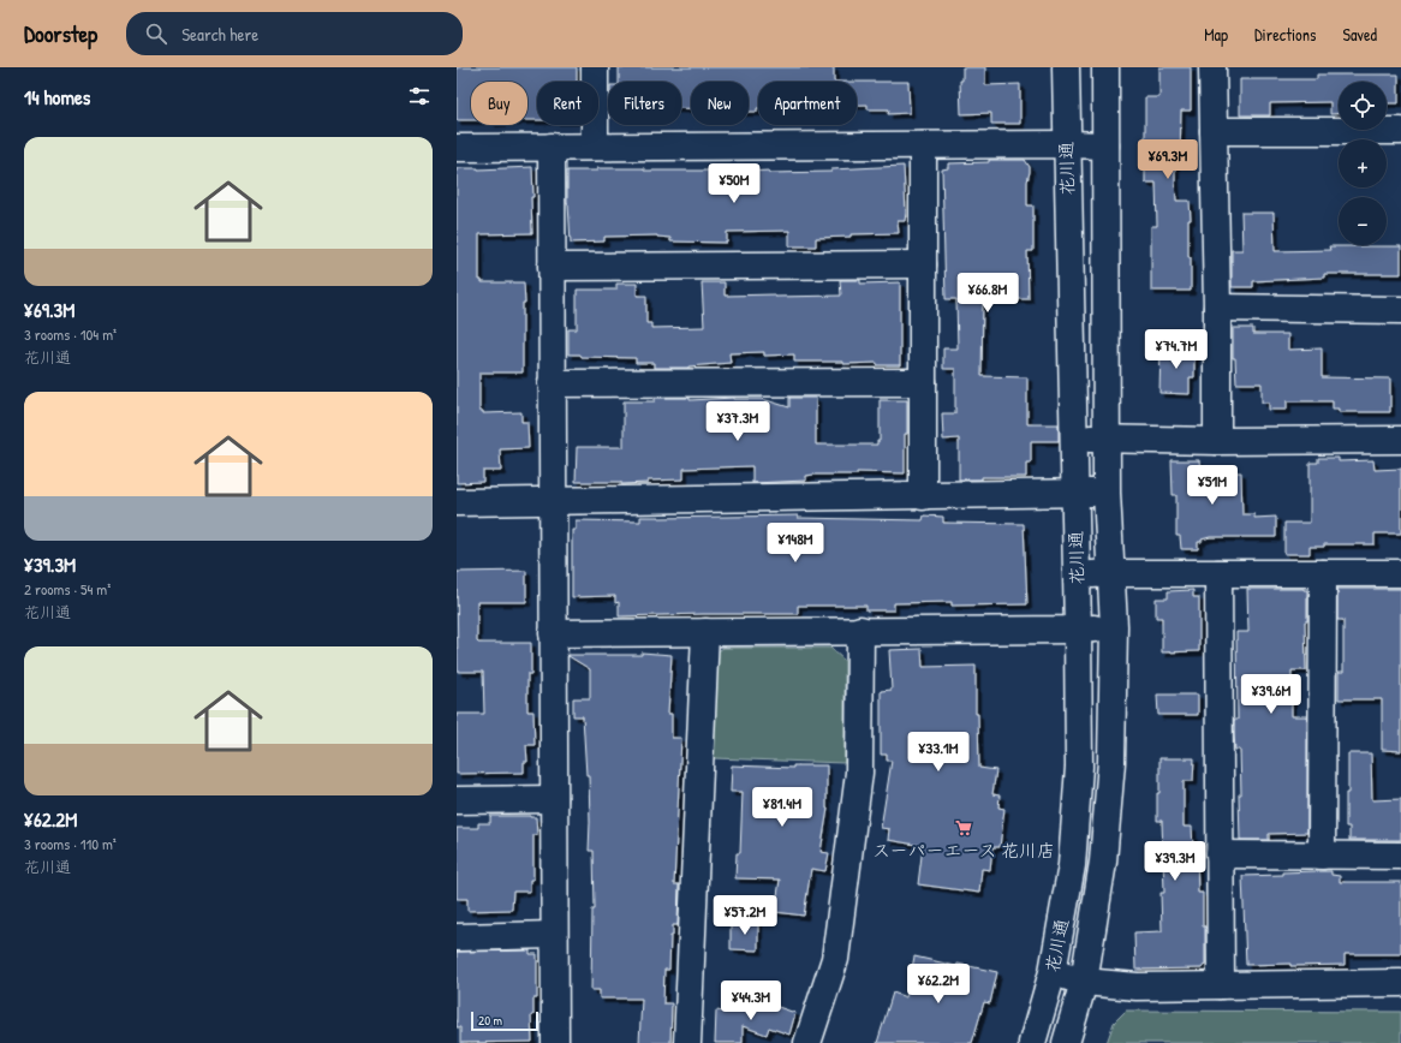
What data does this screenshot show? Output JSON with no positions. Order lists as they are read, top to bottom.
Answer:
{
  "streets": {
    "street": ["花川通"]
  },
  "places": {
    "supermarket": ["スーパーエース 花川店"]
  },
  "scale_bar": "20 m",
  "page": {
    "header": "Doorstep",
    "search": "Search here",
    "nav": ["Map", "Directions", "Saved"],
    "heading": "14 homes",
    "map_buttons": ["+", "−"],
    "chip": [
      "Buy",
      "Rent",
      "Filters",
      "New",
      "Apartment"
    ],
    "list": [
      {
        "name": "¥69.3M",
        "note": "3 rooms · 104 m² · 花川通"
      },
      {
        "name": "¥39.3M",
        "note": "2 rooms · 54 m² · 花川通"
      },
      {
        "name": "¥62.2M",
        "note": "3 rooms · 110 m² · 花川通"
      }
    ],
    "price": [
      "¥69.3M",
      "¥50M",
      "¥66.8M",
      "¥74.7M",
      "¥37.3M",
      "¥51M",
      "¥148M",
      "¥39.6M",
      "¥33.1M",
      "¥81.4M",
      "¥39.3M",
      "¥57.2M",
      "¥62.2M",
      "¥44.3M"
    ],
    "scale": "20 m"
  }
}
